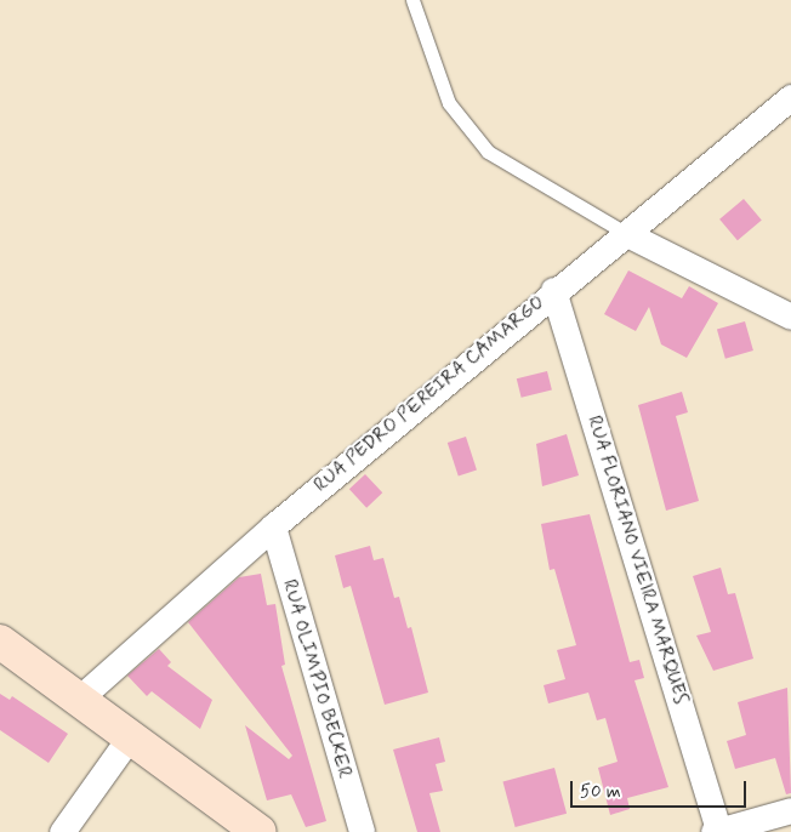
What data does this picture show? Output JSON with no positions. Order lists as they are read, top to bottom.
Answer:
{
  "streets": {
    "street": ["RUA PEDRO PEREIRA CAMARGO", "RUA FLORIANO VIEIRA MARQUES", "RUA OLIMPIO BECKER"]
  },
  "crossings": [
    ["RUA PEDRO PEREIRA CAMARGO", "RUA FLORIANO VIEIRA MARQUES"],
    ["RUA PEDRO PEREIRA CAMARGO", "RUA OLIMPIO BECKER"]
  ],
  "scale_bar": "50 m"
}
